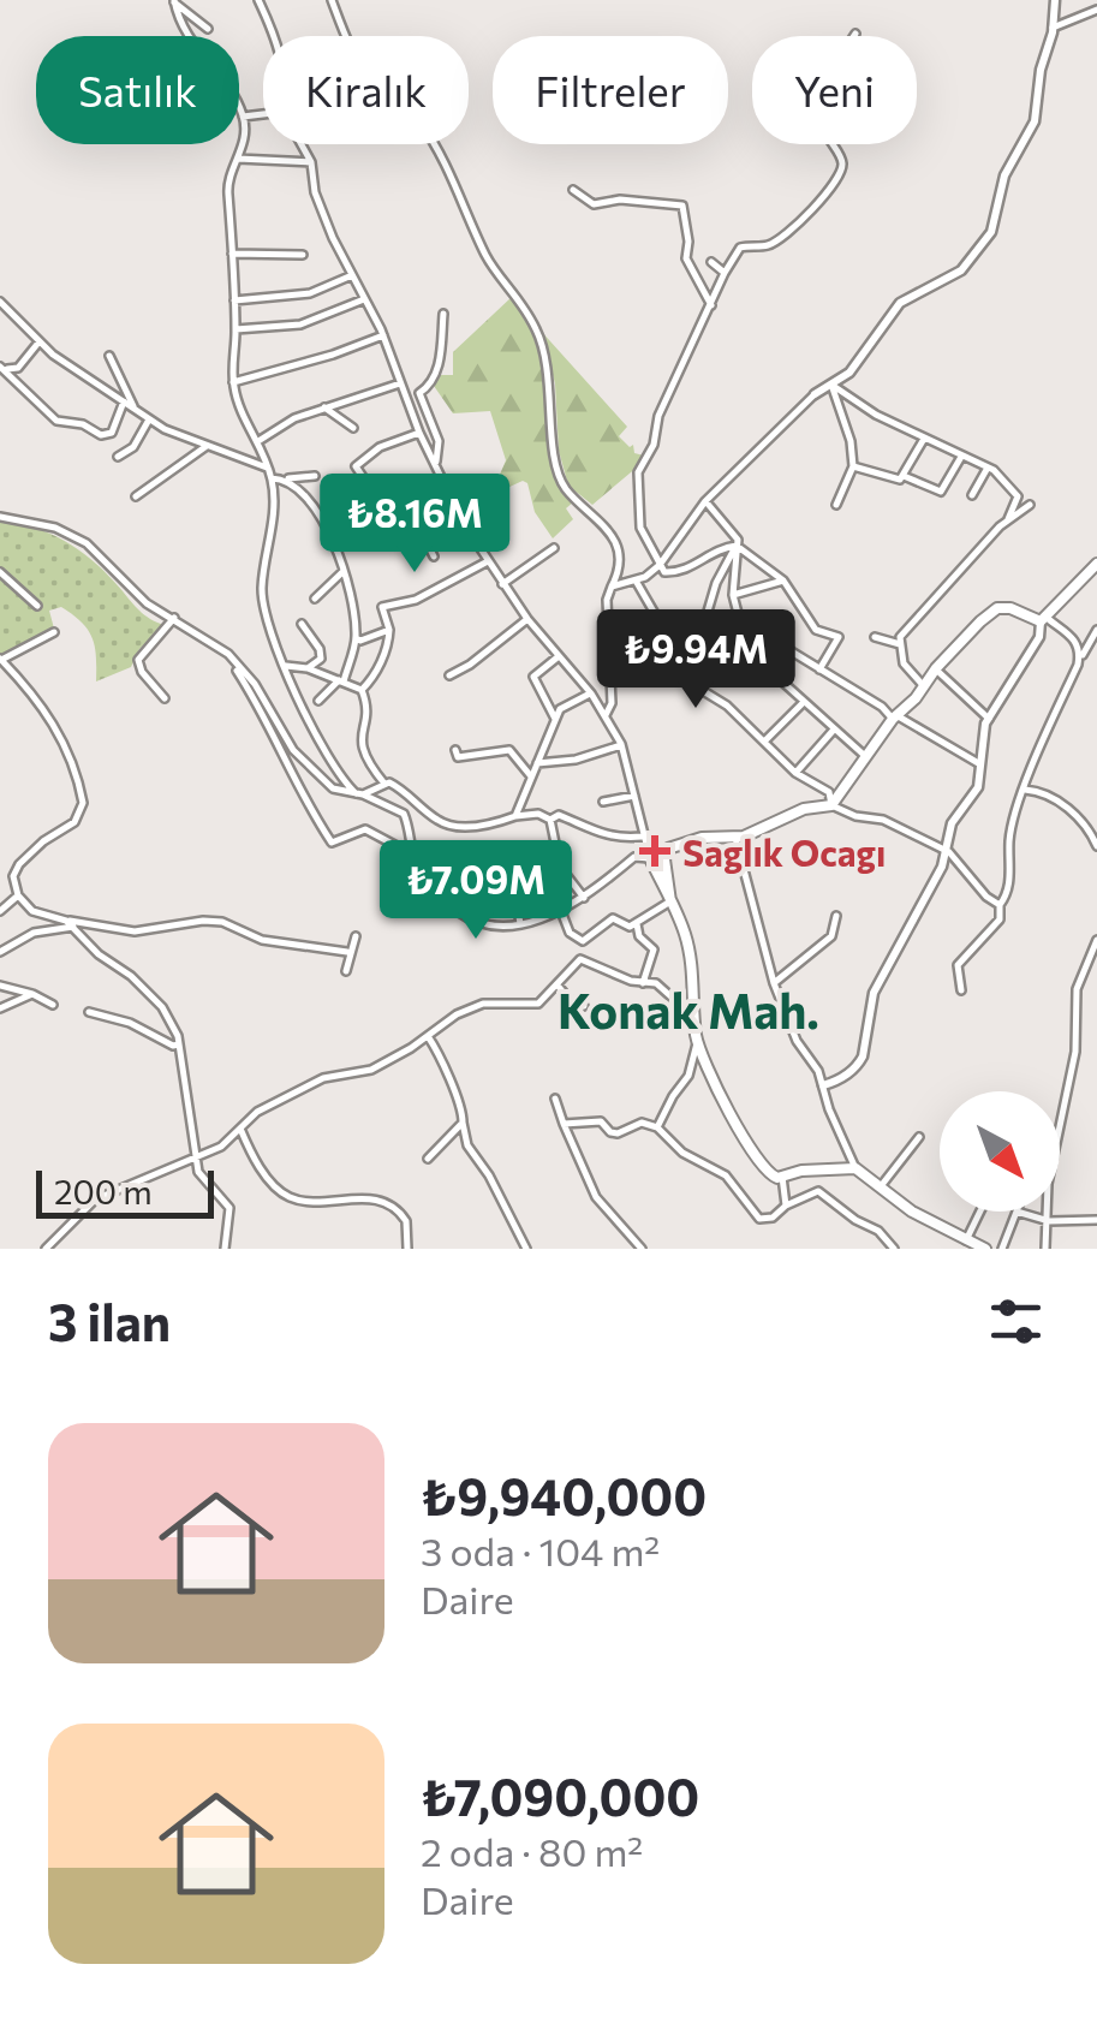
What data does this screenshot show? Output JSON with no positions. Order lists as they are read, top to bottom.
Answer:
{
  "districts": ["Konak Mah."],
  "places": {
    "health": ["Saglık Ocagı"]
  },
  "scale_bar": "200 m",
  "north": "bottom right",
  "page": {
    "chip": [
      "Satılık",
      "Kiralık",
      "Filtreler",
      "Yeni"
    ],
    "price": ["₺8.16M", "₺9.94M", "₺7.09M"],
    "scale": "200 m",
    "heading": "3 ilan",
    "list": [
      {
        "name": "₺9,940,000",
        "note": "3 oda · 104 m² · Daire"
      },
      {
        "name": "₺7,090,000",
        "note": "2 oda · 80 m² · Daire"
      }
    ]
  }
}
